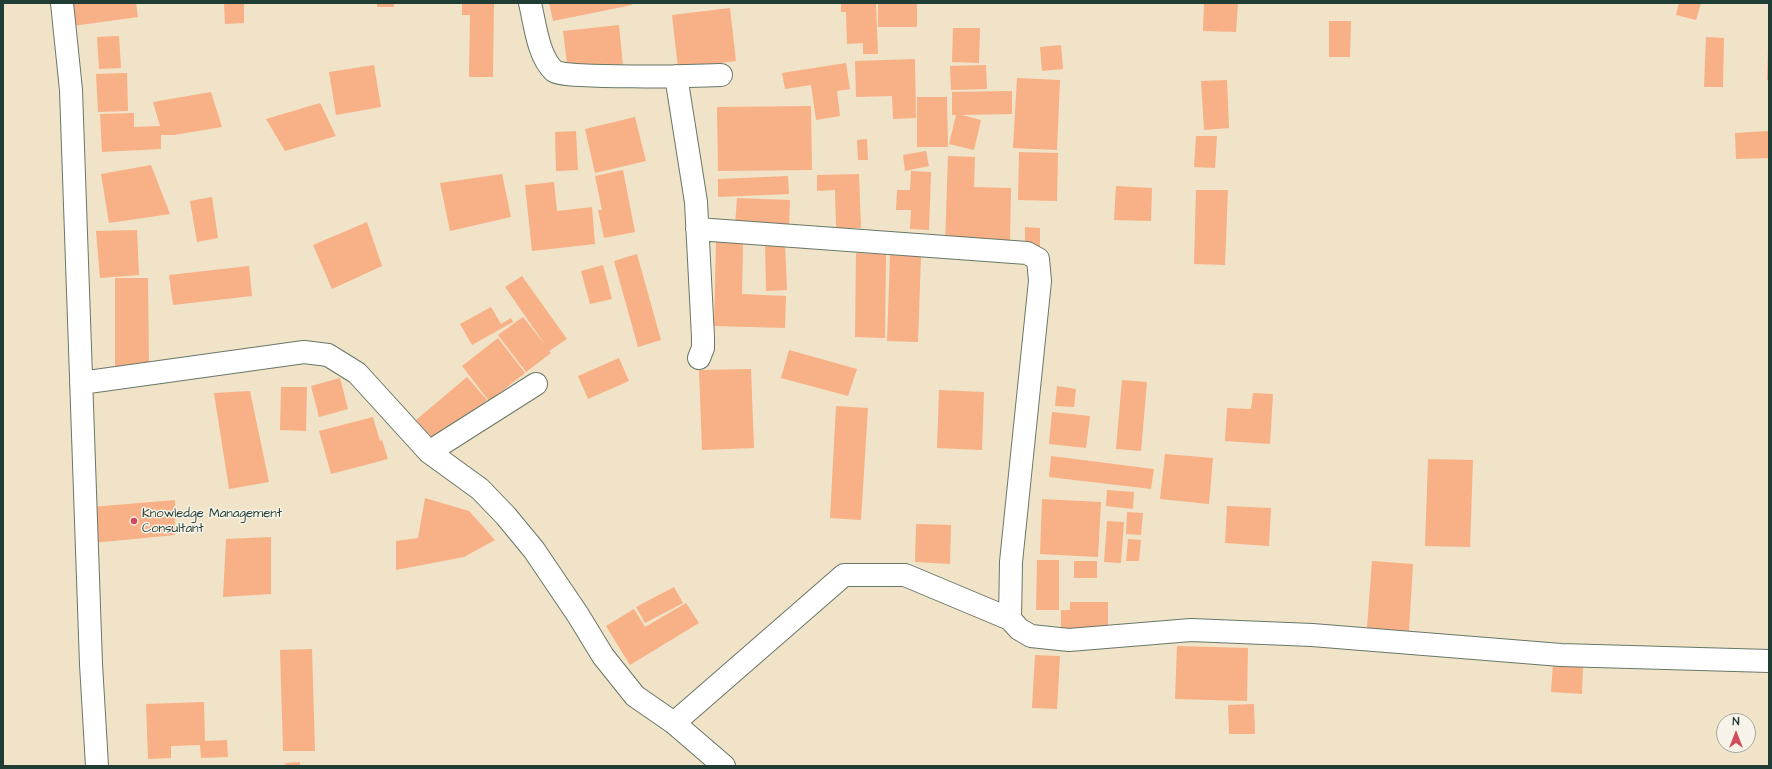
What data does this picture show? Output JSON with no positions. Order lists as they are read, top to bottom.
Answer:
{
  "places": ["Knowledge Management Consultant"],
  "north": "top"
}
